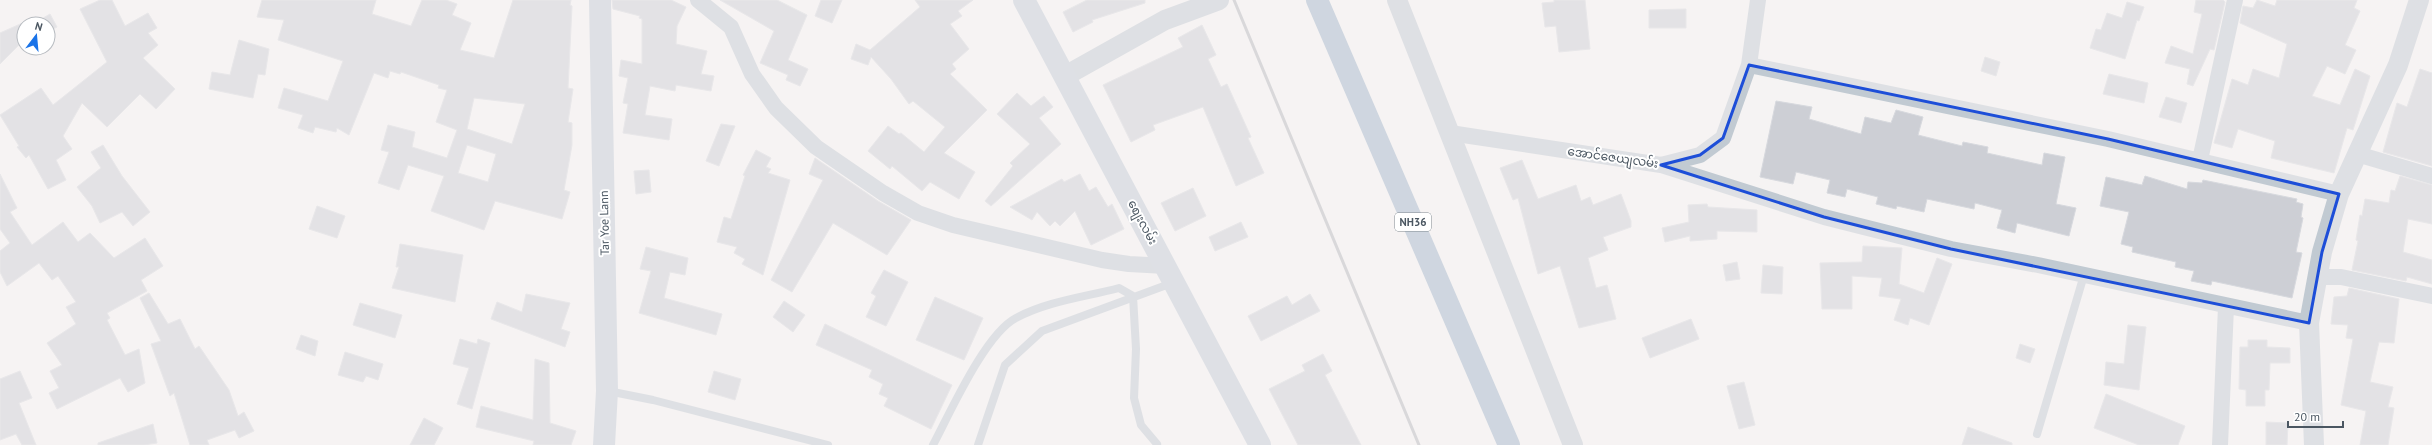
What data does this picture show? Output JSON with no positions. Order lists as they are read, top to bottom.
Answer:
{
  "streets": {
    "highway": ["NH36"],
    "main road": ["စျေးလမ်း", "Tar Yoe Lann"],
    "street": ["အောင်ဇေယျလမ်း"]
  },
  "scale_bar": "20 m",
  "north": "top"
}
